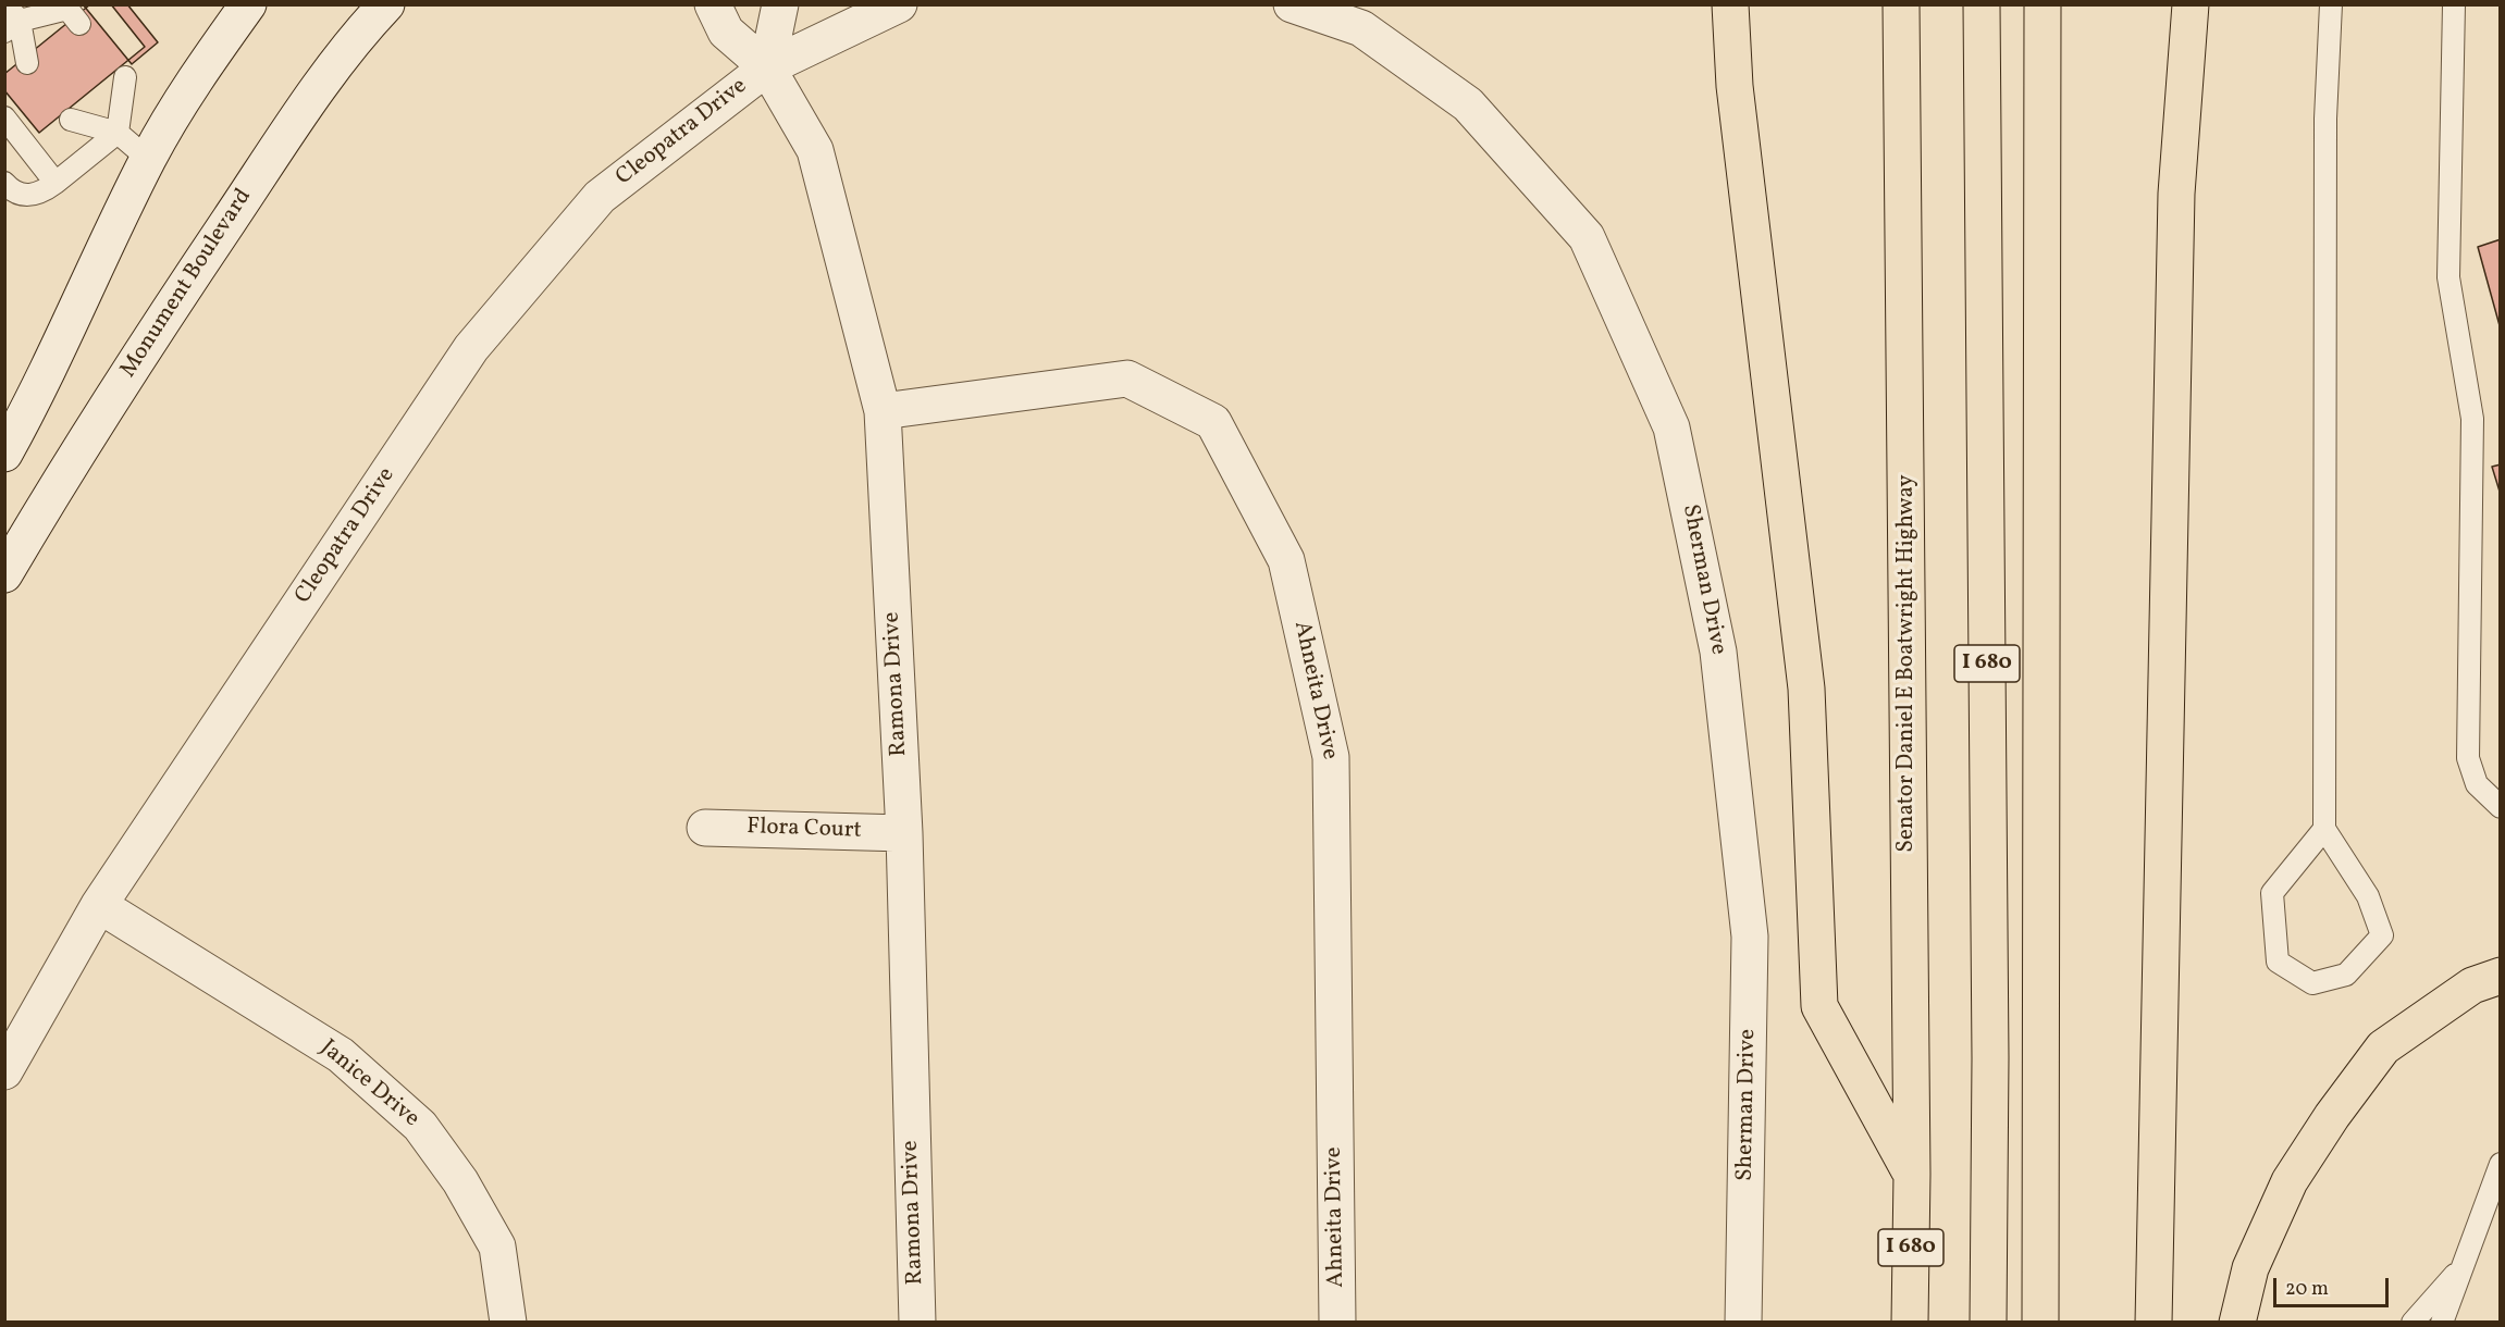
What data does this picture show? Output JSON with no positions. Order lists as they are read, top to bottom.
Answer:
{
  "streets": {
    "highway": ["Senator Daniel E Boatwright Highway", "I 680"],
    "street": [
      "Cleopatra Drive",
      "Monument Boulevard",
      "Sherman Drive",
      "Ramona Drive",
      "Ahneita Drive",
      "Flora Court",
      "Janice Drive"
    ]
  },
  "crossings": [
    ["Cleopatra Drive", "Ramona Drive"],
    ["Cleopatra Drive", "Janice Drive"],
    ["Ramona Drive", "Ahneita Drive"],
    ["Ramona Drive", "Flora Court"]
  ],
  "scale_bar": "20 m"
}
